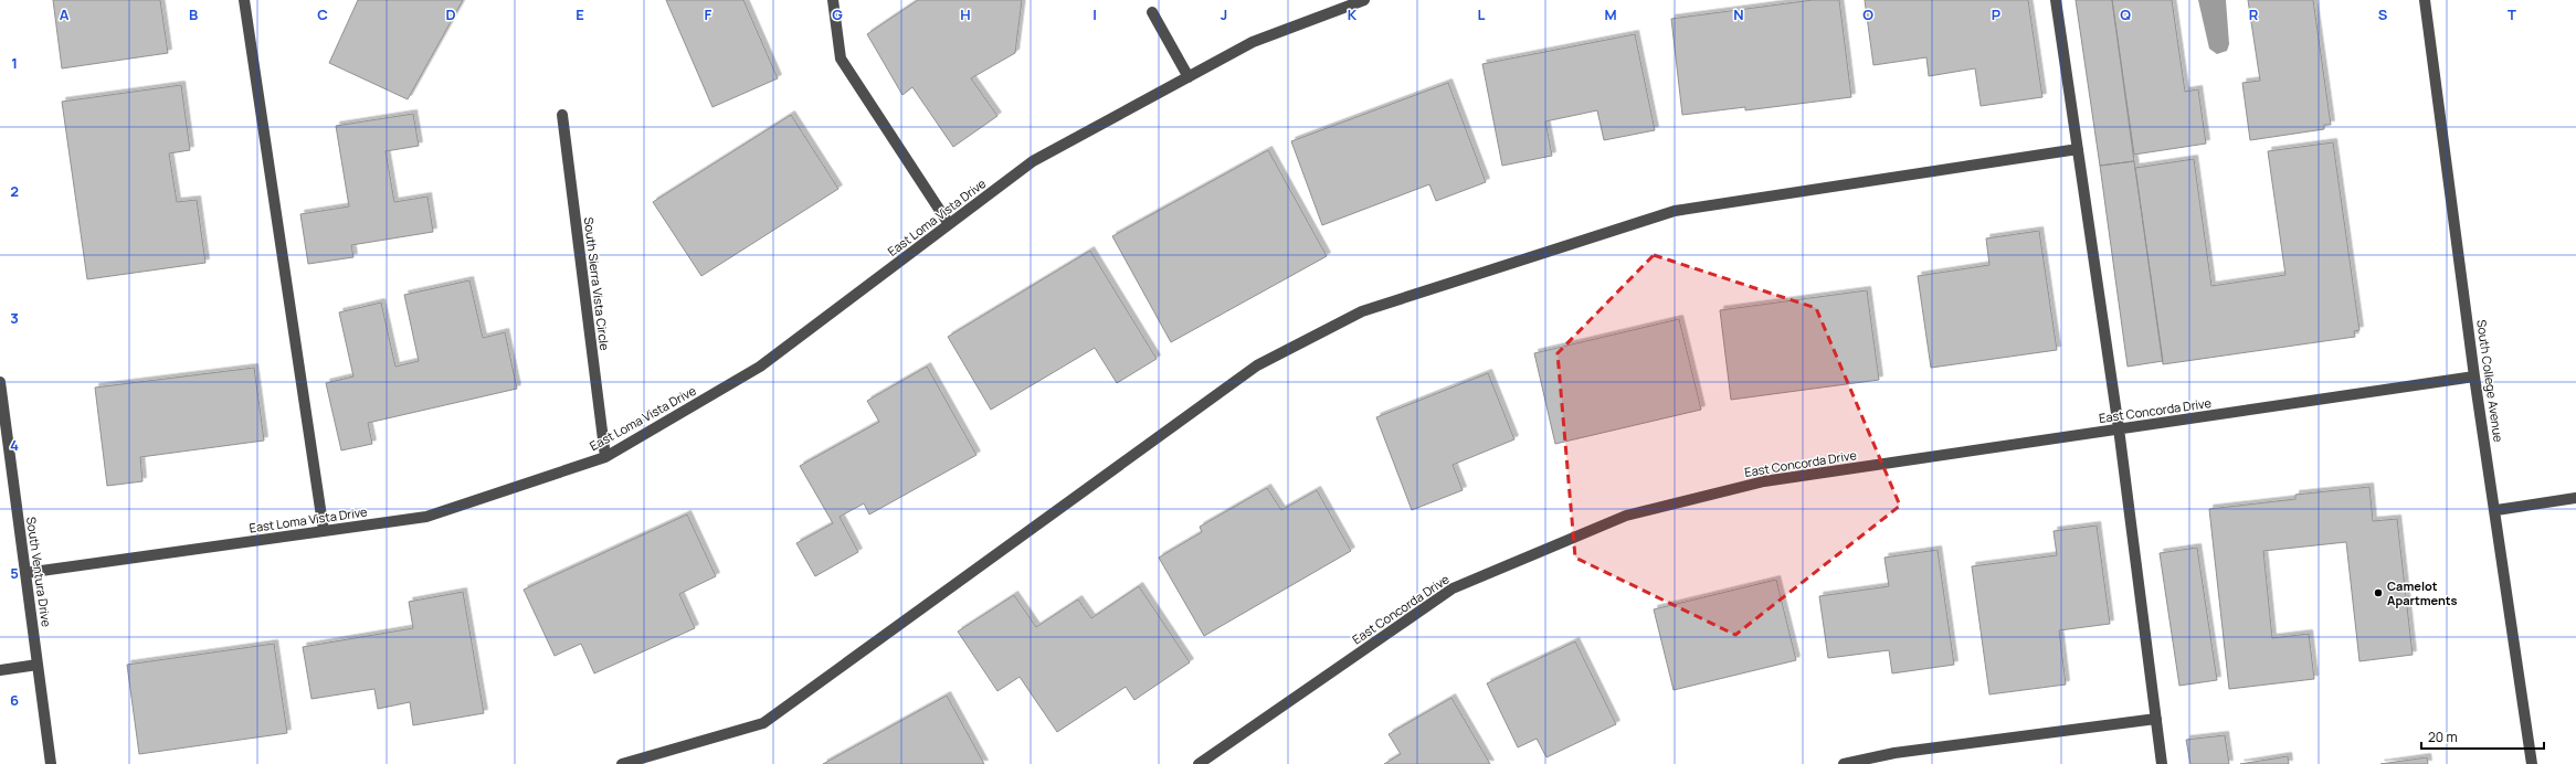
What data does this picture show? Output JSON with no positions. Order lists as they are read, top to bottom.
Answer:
{
  "streets": {
    "street": [
      "East Loma Vista Drive",
      "South Sierra Vista Circle",
      "South College Avenue",
      "East Concorda Drive",
      "South Ventura Drive"
    ]
  },
  "crossings": [
    ["East Loma Vista Drive", "South Sierra Vista Circle"],
    ["East Loma Vista Drive", "South Ventura Drive"],
    ["South College Avenue", "East Concorda Drive"]
  ],
  "places": ["Camelot Apartments"],
  "scale_bar": "20 m",
  "grid": {
    "columns": [
      "A",
      "B",
      "C",
      "D",
      "E",
      "F",
      "G",
      "H",
      "I",
      "J",
      "K",
      "L",
      "M",
      "N",
      "O",
      "P",
      "Q",
      "R",
      "S",
      "T"
    ],
    "rows": [
      "1",
      "2",
      "3",
      "4",
      "5",
      "6"
    ]
  }
}
